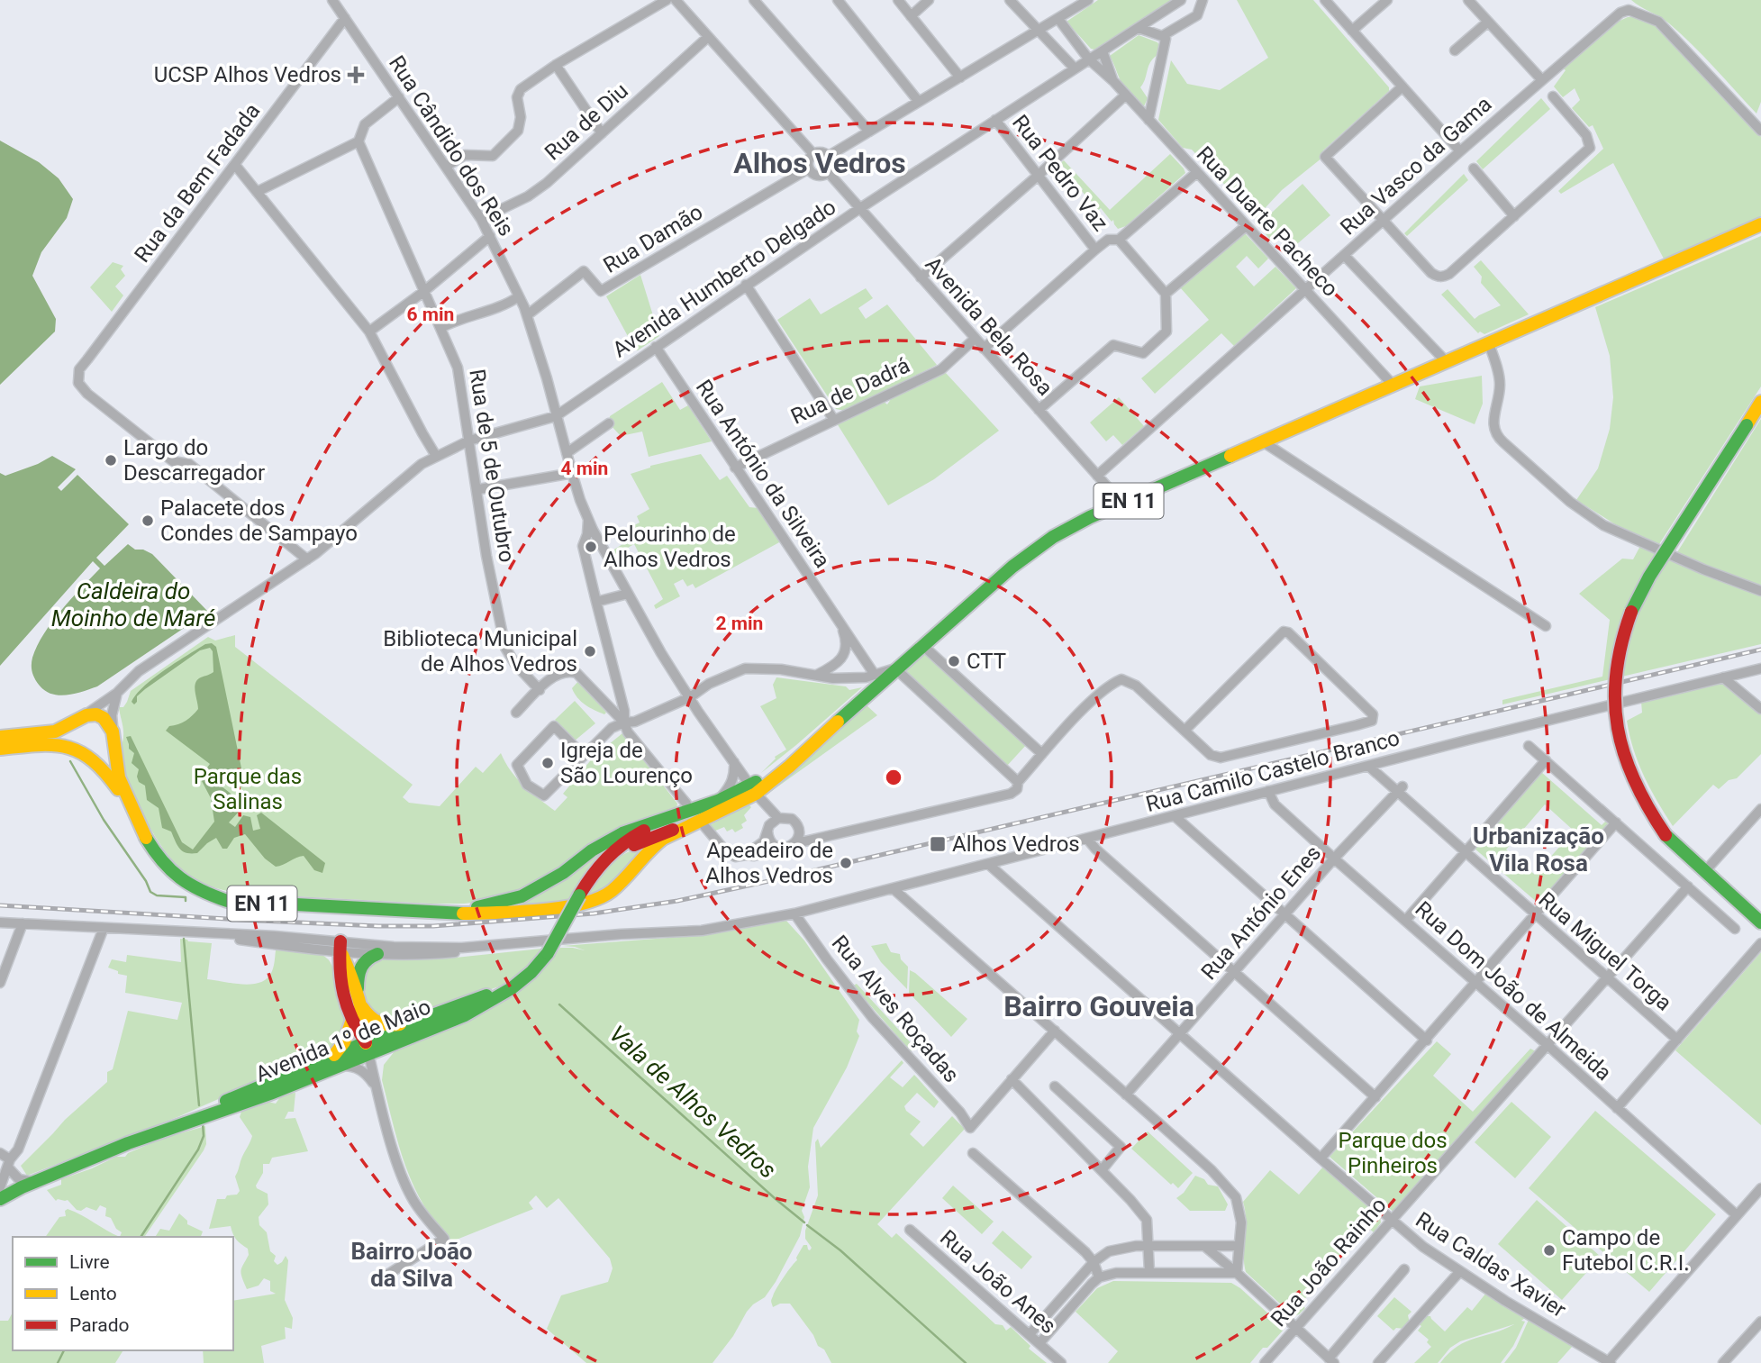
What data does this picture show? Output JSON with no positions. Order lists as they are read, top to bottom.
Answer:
{
  "streets": {
    "main road": ["EN 11", "Avenida 1º de Maio"],
    "street": [
      "Rua de Diu",
      "Rua Cândido dos Reis",
      "Rua Vasco da Gama",
      "Rua Pedro Vaz",
      "Rua da Bem Fadada",
      "Rua Duarte Pacheco",
      "Rua Damão",
      "Avenida Humberto Delgado",
      "Avenida Bela Rosa",
      "Rua de Dadrá",
      "Rua de 5 de Outubro",
      "Rua António da Silveira",
      "Rua Camilo Castelo Branco",
      "Rua António Enes",
      "Rua Miguel Torga",
      "Rua Dom João de Almeida",
      "Rua Alves Roçadas",
      "Rua João Rainho",
      "Rua Caldas Xavier",
      "Rua João Anes"
    ]
  },
  "crossings": [
    ["Rua de Diu", "Rua Cândido dos Reis"],
    ["Rua Cândido dos Reis", "Rua da Bem Fadada"],
    ["Rua Cândido dos Reis", "Rua Damão"],
    ["Rua Cândido dos Reis", "Avenida Humberto Delgado"],
    ["Rua Cândido dos Reis", "EN 11"],
    ["Rua Vasco da Gama", "Rua Duarte Pacheco"],
    ["Rua Vasco da Gama", "Avenida Bela Rosa"],
    ["Rua Pedro Vaz", "Avenida Humberto Delgado"],
    ["Rua da Bem Fadada", "Avenida Humberto Delgado"],
    ["Rua Duarte Pacheco", "Avenida Humberto Delgado"],
    ["Rua Duarte Pacheco", "EN 11"],
    ["Rua Damão", "Avenida Bela Rosa"],
    ["Avenida Humberto Delgado", "Avenida Bela Rosa"],
    ["Avenida Humberto Delgado", "Rua de 5 de Outubro"],
    ["Avenida Humberto Delgado", "Rua António da Silveira"],
    ["Avenida Bela Rosa", "Rua de Dadrá"],
    ["Avenida Bela Rosa", "EN 11"],
    ["Rua de Dadrá", "Rua António da Silveira"],
    ["Rua Camilo Castelo Branco", "Rua Miguel Torga"],
    ["Rua Camilo Castelo Branco", "Rua Dom João de Almeida"],
    ["Rua Camilo Castelo Branco", "Rua Alves Roçadas"],
    ["Rua Camilo Castelo Branco", "Rua Caldas Xavier"],
    ["Rua António Enes", "Rua Miguel Torga"],
    ["Rua António Enes", "Rua Dom João de Almeida"],
    ["Rua António Enes", "Rua Caldas Xavier"],
    ["Rua Miguel Torga", "Rua João Rainho"],
    ["Rua Dom João de Almeida", "Rua João Rainho"],
    ["Rua João Rainho", "Rua Caldas Xavier"]
  ],
  "districts": [
    "Alhos Vedros",
    "Urbanização Vila Rosa",
    "Bairro Gouveia",
    "Bairro João da Silva"
  ],
  "water": ["Caldeira do Moinho de Maré", "Vala de Alhos Vedros"],
  "parks": ["Parque das Salinas", "Parque dos Pinheiros"],
  "places": {
    "health": ["UCSP Alhos Vedros"],
    "other": [
      "Largo do Descarregador",
      "Palacete dos Condes de Sampayo",
      "Pelourinho de Alhos Vedros",
      "Biblioteca Municipal de Alhos Vedros",
      "CTT",
      "Igreja de São Lourenço",
      "Apeadeiro de Alhos Vedros",
      "Campo de Futebol C.R.I."
    ],
    "transit": ["Alhos Vedros"]
  },
  "legend": ["Livre", "Lento", "Parado"],
  "rings": ["6 min", "4 min", "2 min"]
}
